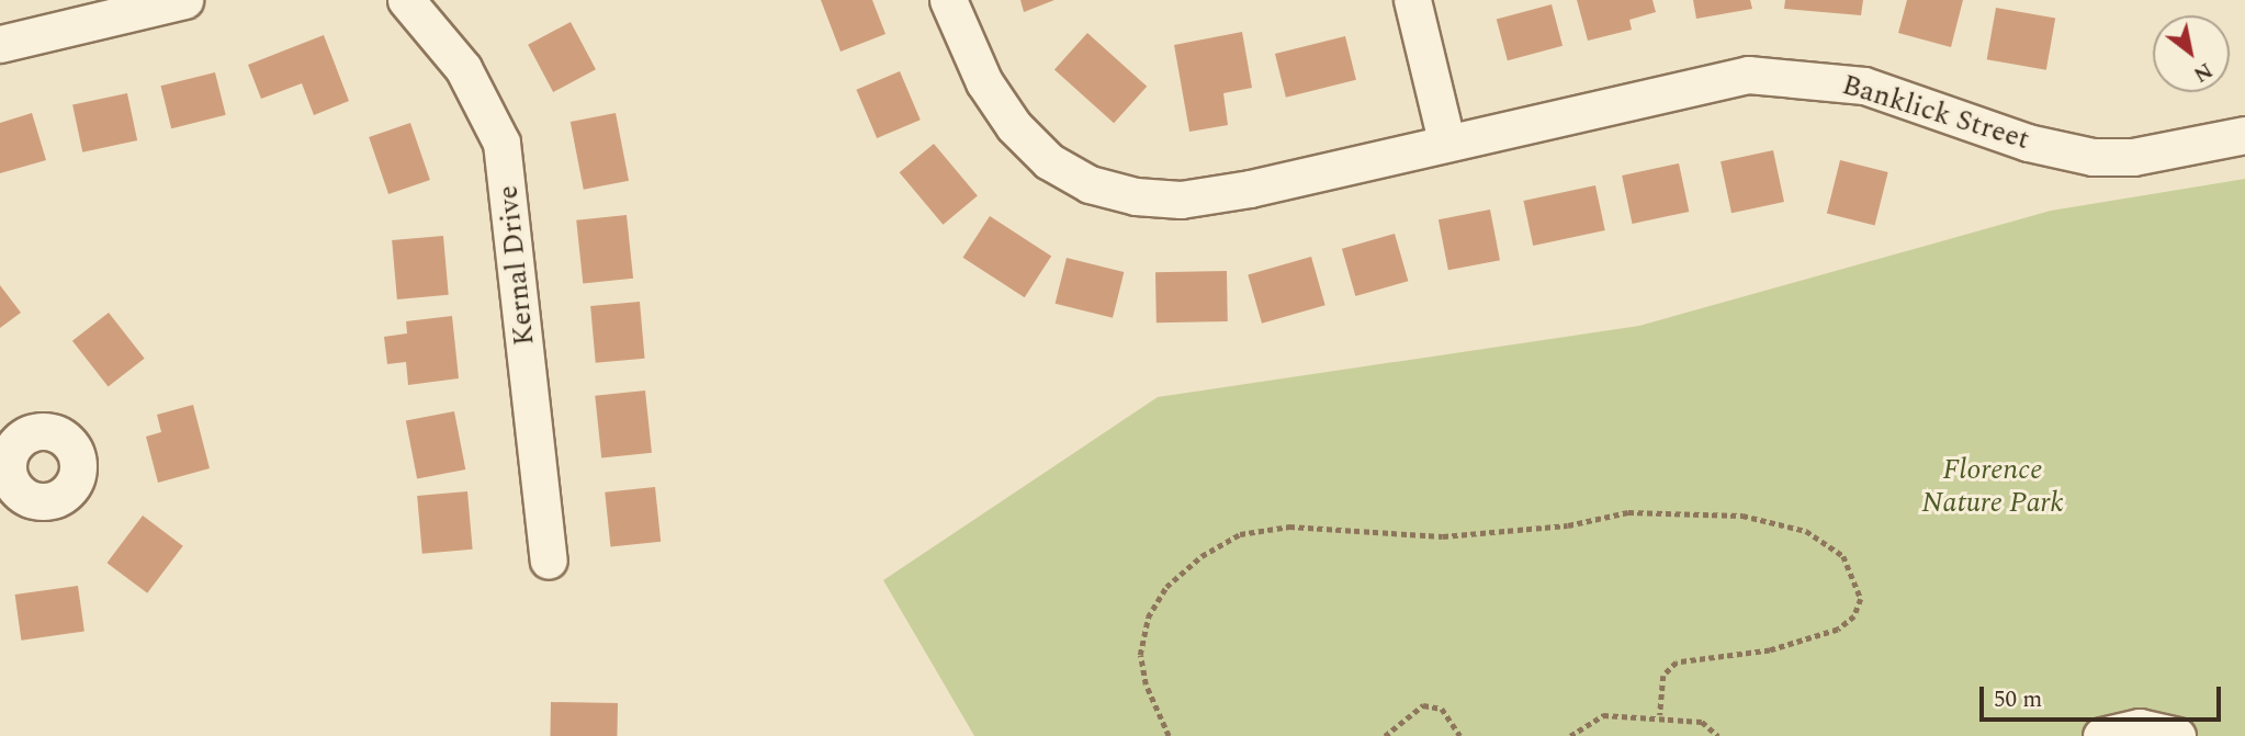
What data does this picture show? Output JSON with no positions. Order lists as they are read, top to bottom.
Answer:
{
  "streets": {
    "street": ["Banklick Street", "Kernal Drive"]
  },
  "parks": ["Florence Nature Park"],
  "scale_bar": "50 m",
  "north": "bottom right"
}
